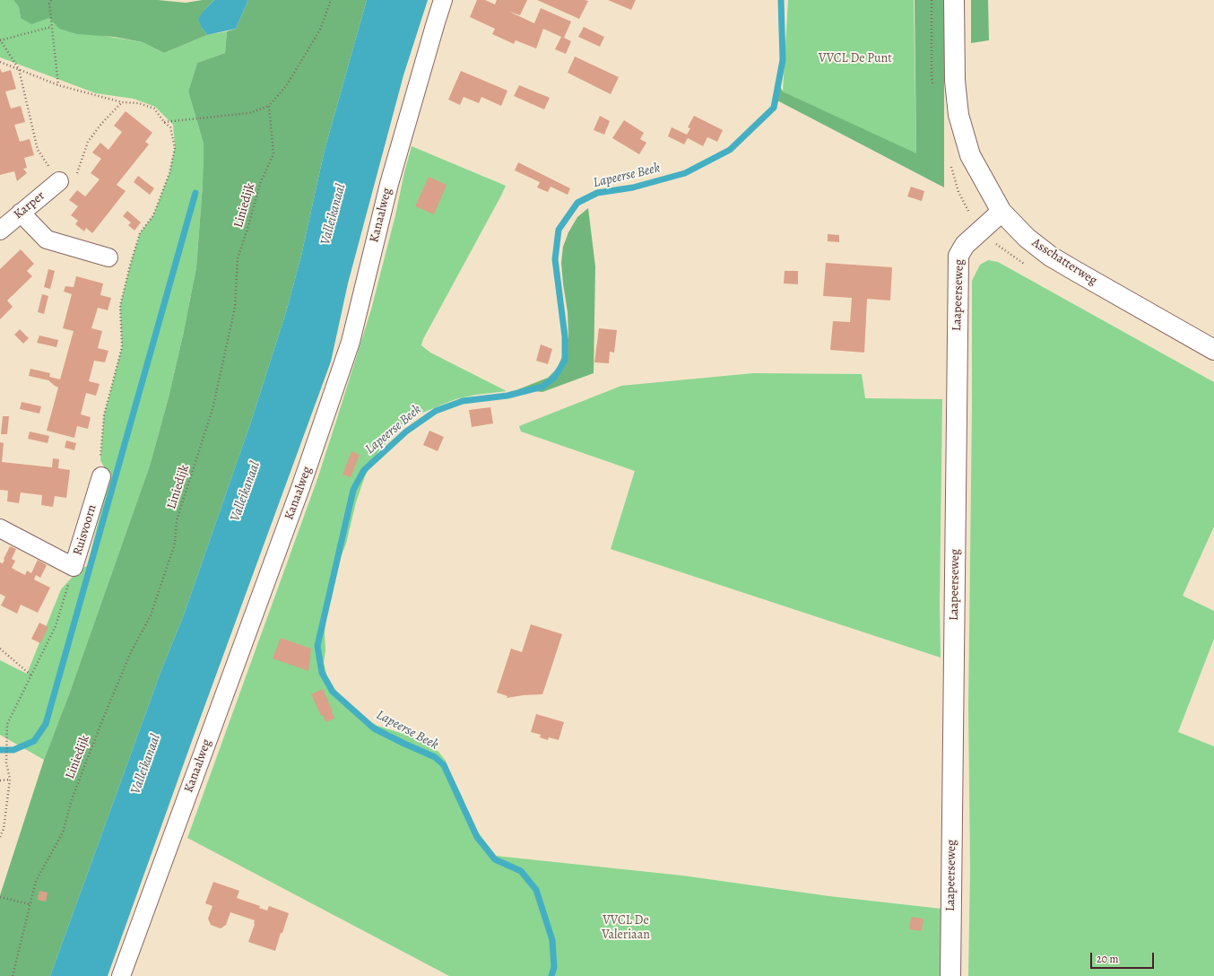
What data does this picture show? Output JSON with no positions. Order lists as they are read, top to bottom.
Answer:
{
  "streets": {
    "street": [
      "Karper",
      "Kanaalweg",
      "Asschatterweg",
      "Laapeerseweg",
      "Ruisvoorn"
    ],
    "path": ["Liniedijk"]
  },
  "crossings": [
    ["Asschatterweg", "Laapeerseweg"]
  ],
  "water": ["Lapeerse Beek", "Valleikanaal"],
  "parks": ["VVCL De Punt", "VVCL De Valeriaan"],
  "scale_bar": "20 m"
}
